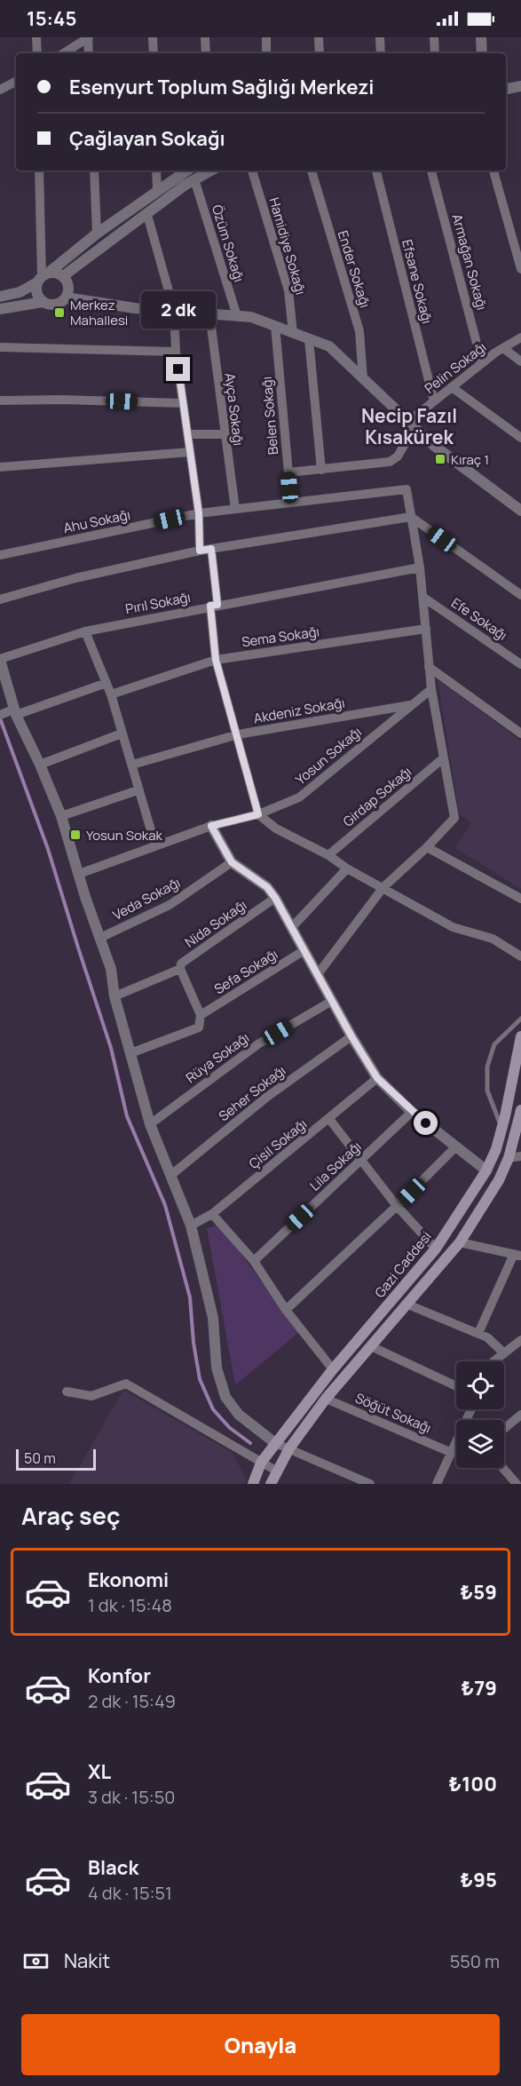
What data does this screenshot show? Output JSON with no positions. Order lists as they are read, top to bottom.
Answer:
{
  "streets": {
    "main road": ["Gazi Caddesi"],
    "street": [
      "Özüm Sokağı",
      "Hamidiye Sokağı",
      "Armağan Sokağı",
      "Ender Sokağı",
      "Efsane Sokağı",
      "Pelin Sokağı",
      "Ayça Sokağı",
      "Belen Sokağı",
      "Ahu Sokağı",
      "Pırıl Sokağı",
      "Efe Sokağı",
      "Sema Sokağı",
      "Akdeniz Sokağı",
      "Yosun Sokağı",
      "Girdap Sokağı",
      "Veda Sokağı",
      "Nida Sokağı",
      "Sefa Sokağı",
      "Rüya Sokağı",
      "Seher Sokağı",
      "Çisil Sokağı",
      "Lila Sokağı",
      "Söğüt Sokağı"
    ]
  },
  "crossings": [
    ["Armağan Sokağı", "Pelin Sokağı"],
    ["Efsane Sokağı", "Pelin Sokağı"],
    ["Ayça Sokağı", "Ahu Sokağı"],
    ["Belen Sokağı", "Ahu Sokağı"],
    ["Akdeniz Sokağı", "Yosun Sokağı"],
    ["Gazi Caddesi", "Söğüt Sokağı"]
  ],
  "districts": ["Necip Fazıl Kısakürek"],
  "places": {
    "transit": ["Merkez Mahallesi", "Kıraç 1", "Yosun Sokak"]
  },
  "scale_bar": "50 m",
  "page": {
    "status": "15:45",
    "banner": ["Esenyurt Toplum Sağlığı Merkezi", "Çağlayan Sokağı"],
    "bubble": "2 dk",
    "scale": "50 m",
    "heading": "Araç seç",
    "list": [
      {
        "name": "Ekonomi",
        "note": "1 dk · 15:48",
        "value": "₺59"
      },
      {
        "name": "Konfor",
        "note": "2 dk · 15:49",
        "value": "₺79"
      },
      {
        "name": "XL",
        "note": "3 dk · 15:50",
        "value": "₺100"
      },
      {
        "name": "Black",
        "note": "4 dk · 15:51",
        "value": "₺95"
      }
    ],
    "pay": ["Nakit", "550 m"],
    "buttons": "Onayla"
  }
}
